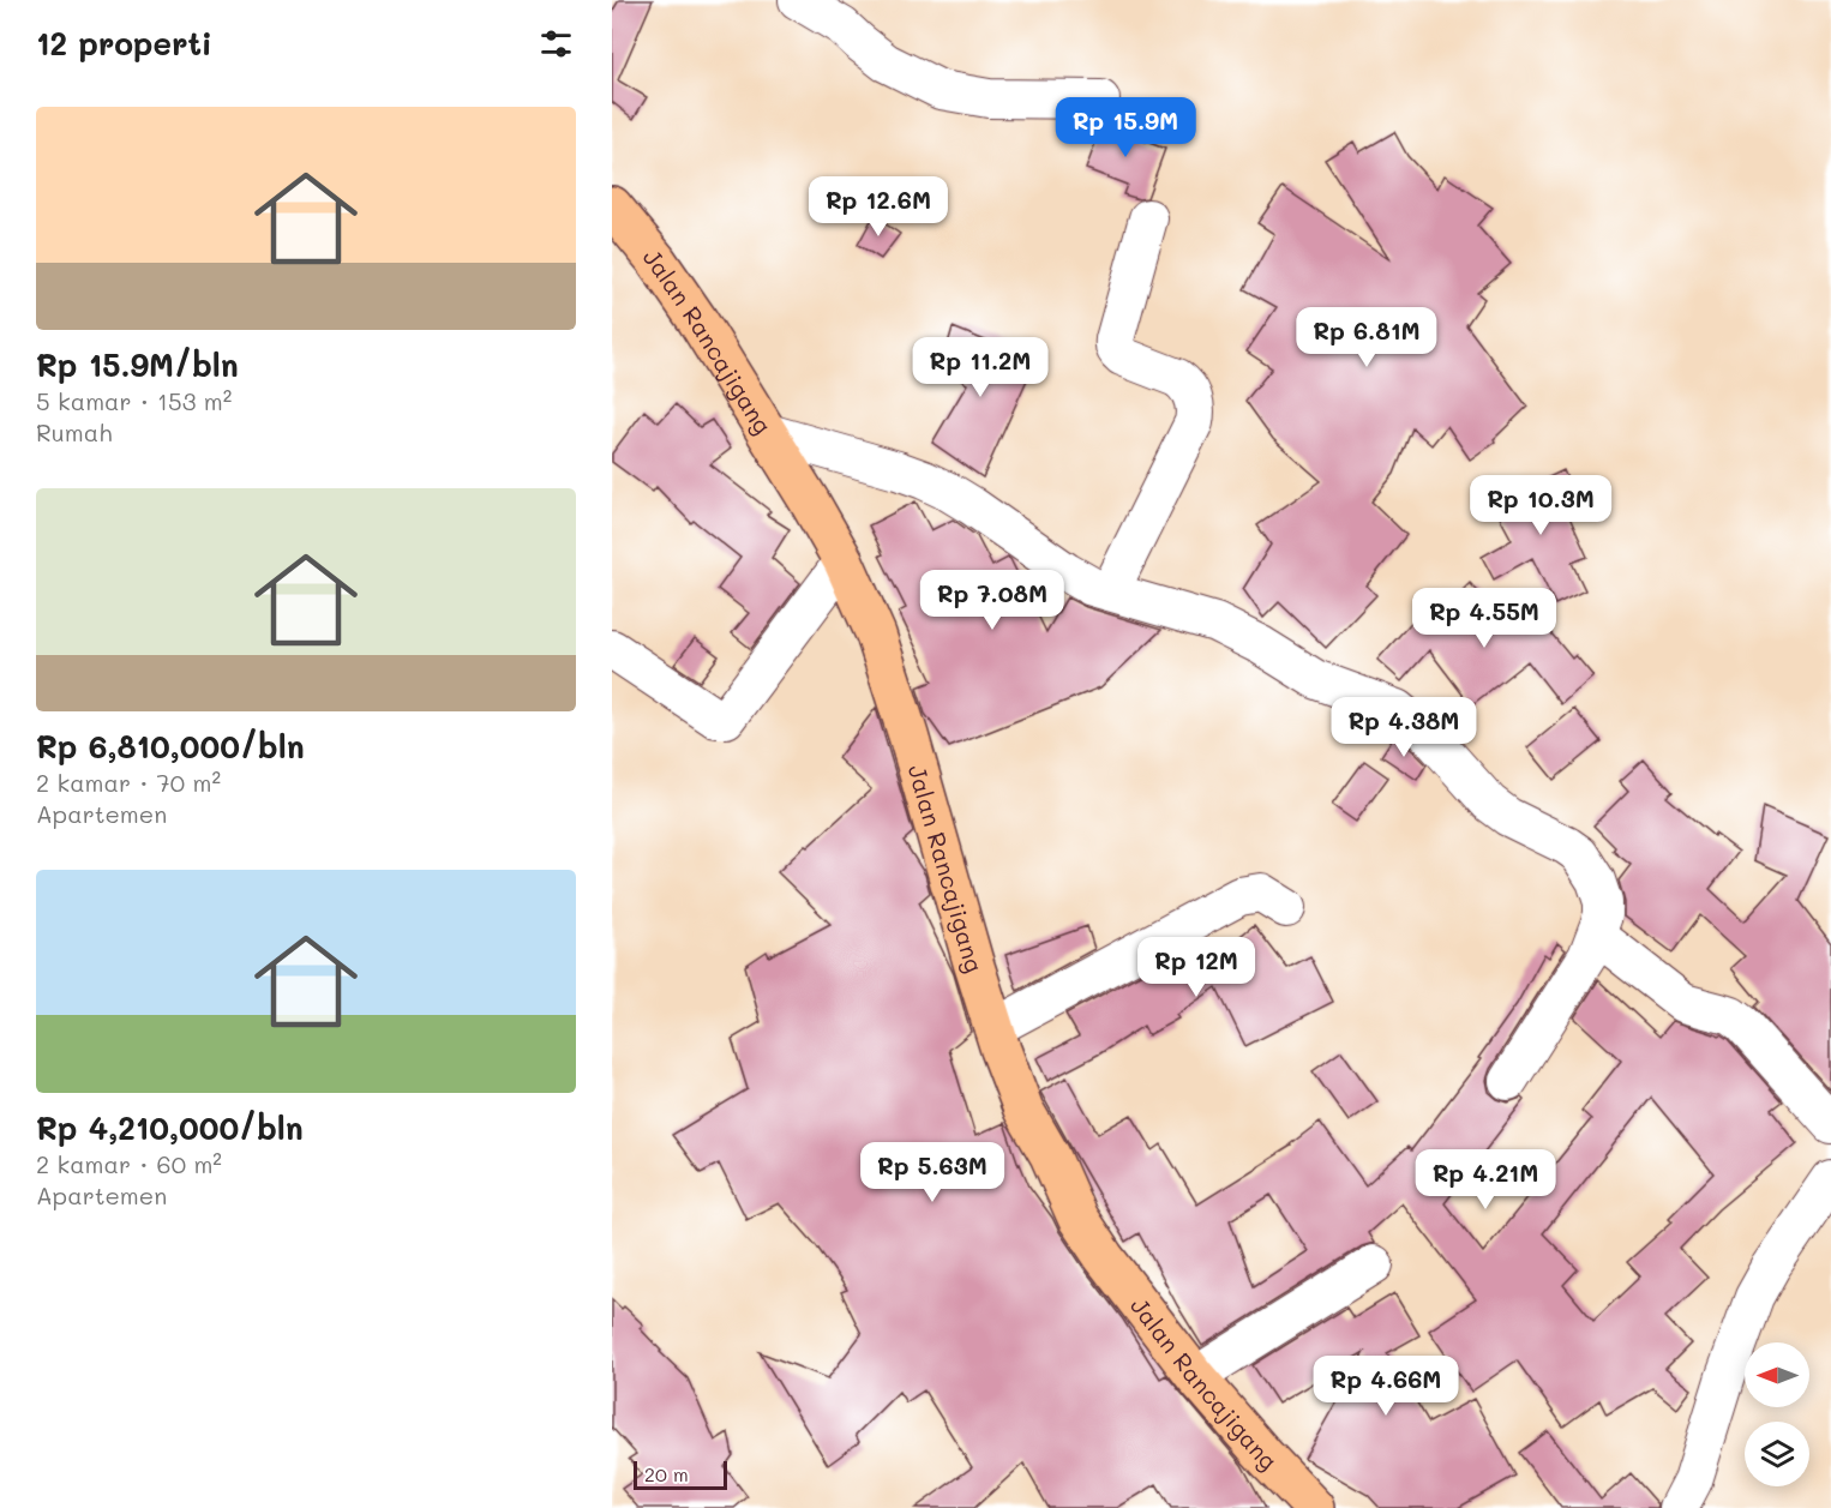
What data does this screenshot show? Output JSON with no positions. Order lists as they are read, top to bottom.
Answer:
{
  "streets": {
    "main road": ["Jalan Rancajigang"]
  },
  "scale_bar": "20 m",
  "north": "left",
  "page": {
    "heading": "12 properti",
    "list": [
      {
        "name": "Rp 15.9M/bln",
        "note": "5 kamar · 153 m² · Rumah"
      },
      {
        "name": "Rp 6,810,000/bln",
        "note": "2 kamar · 70 m² · Apartemen"
      },
      {
        "name": "Rp 4,210,000/bln",
        "note": "2 kamar · 60 m² · Apartemen"
      }
    ],
    "price": [
      "Rp 15.9M",
      "Rp 12.6M",
      "Rp 6.81M",
      "Rp 11.2M",
      "Rp 10.3M",
      "Rp 7.08M",
      "Rp 4.55M",
      "Rp 4.38M",
      "Rp 12M",
      "Rp 5.63M",
      "Rp 4.21M",
      "Rp 4.66M"
    ],
    "scale": "20 m"
  }
}
